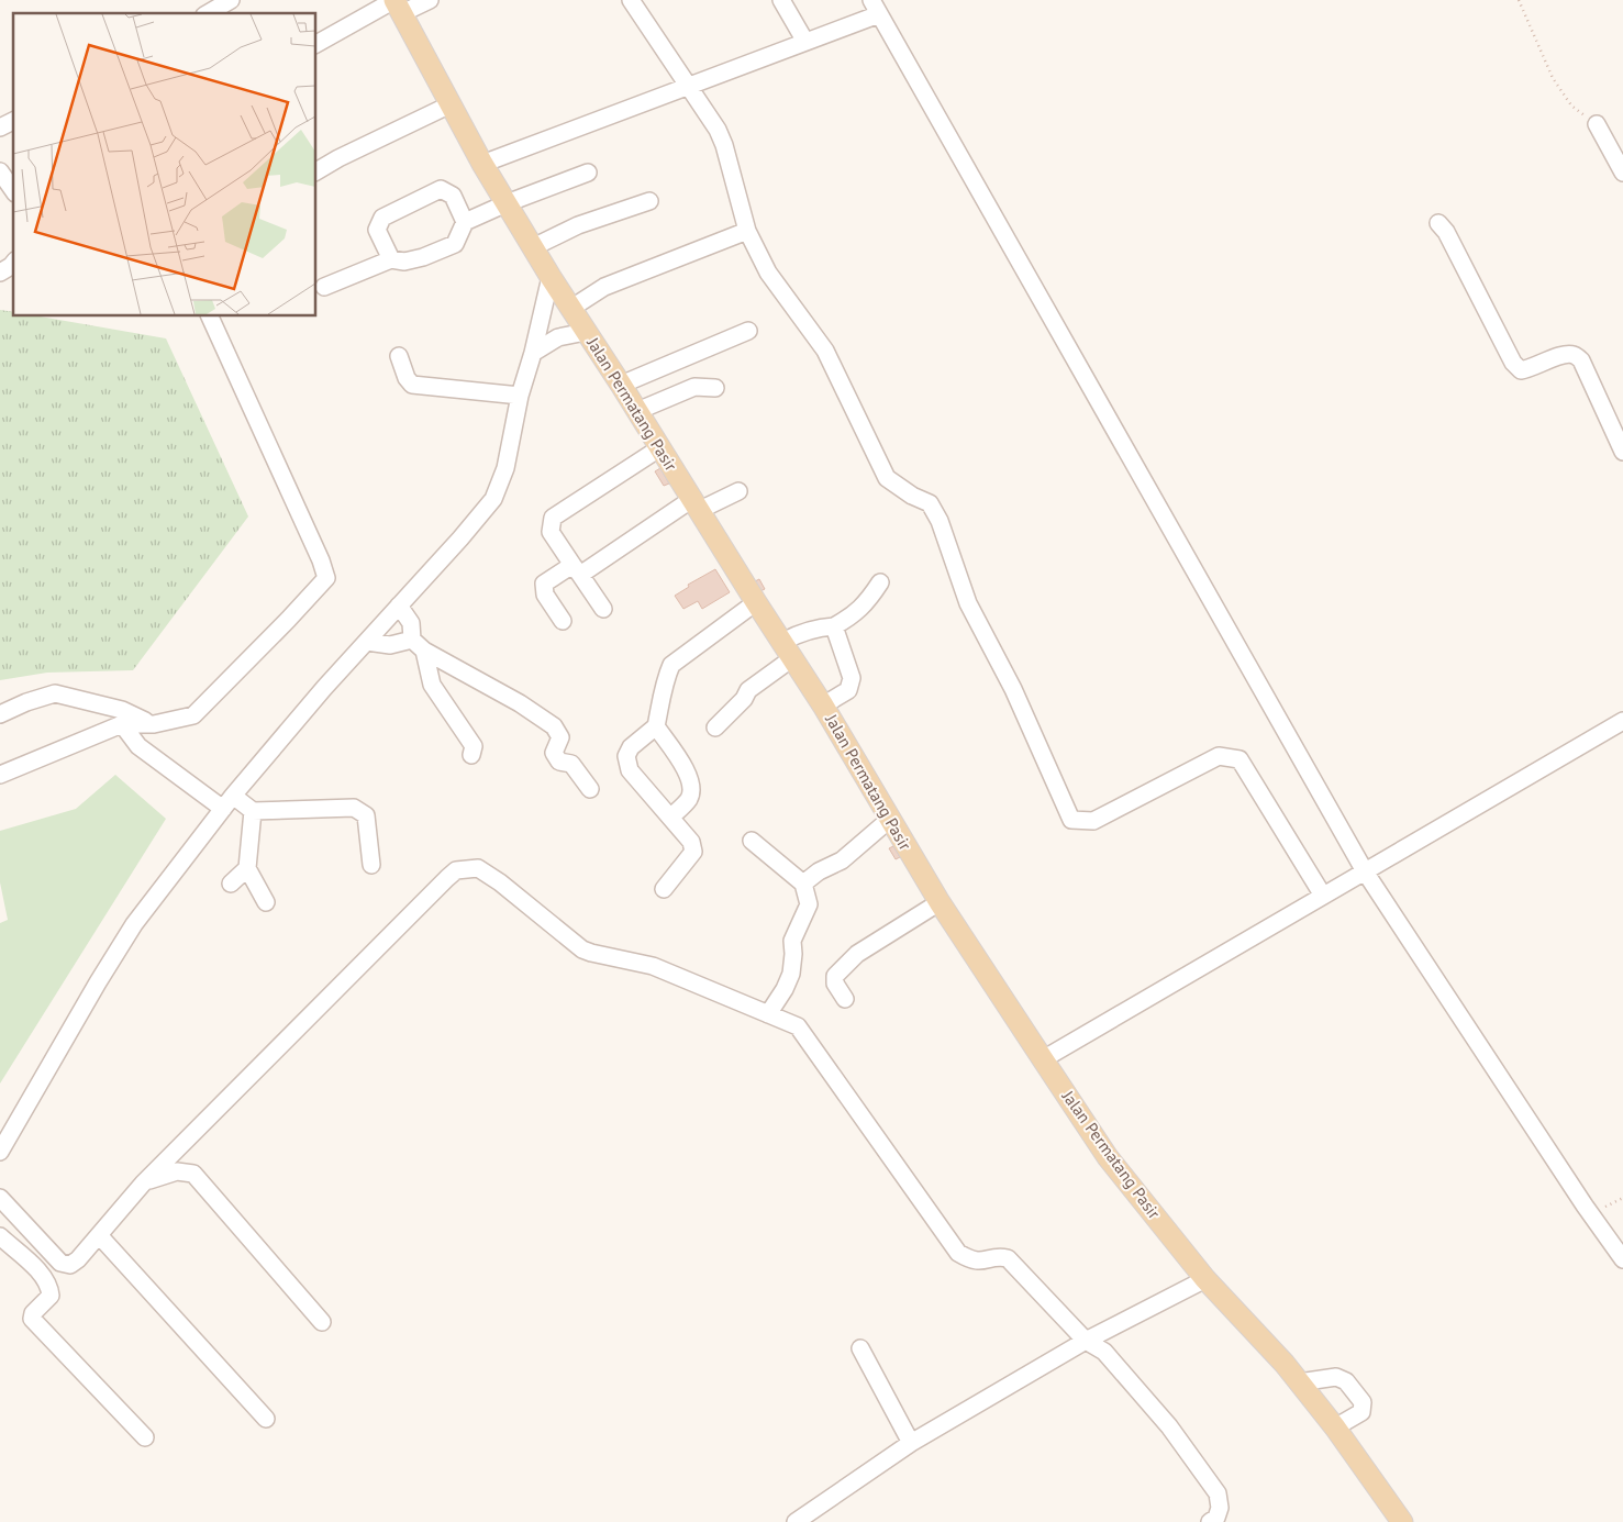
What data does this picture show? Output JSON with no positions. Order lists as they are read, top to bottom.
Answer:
{
  "streets": {
    "main road": ["Jalan Permatang Pasir"]
  }
}
